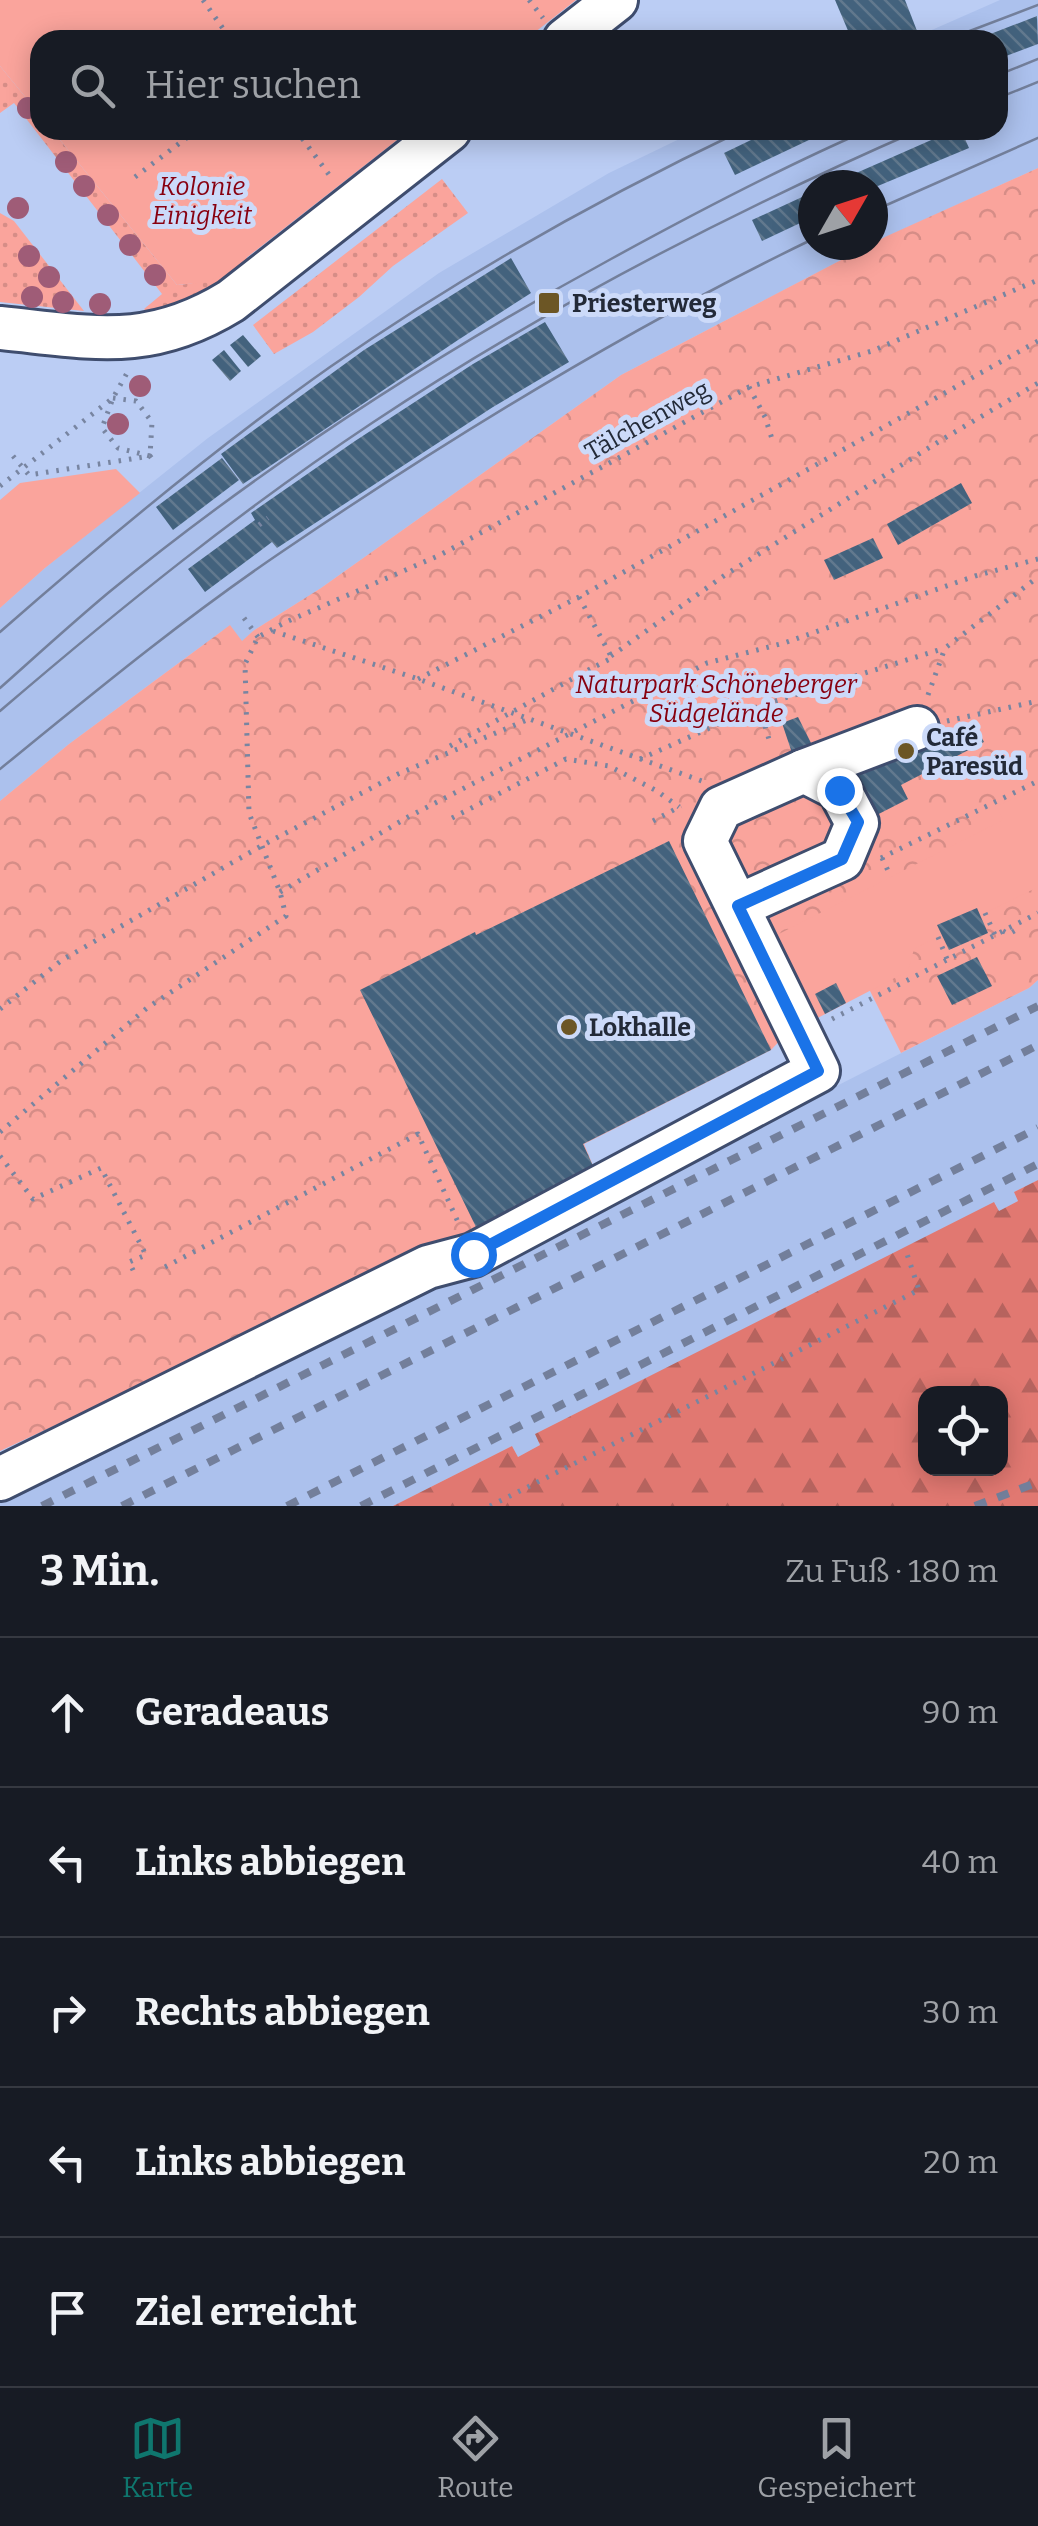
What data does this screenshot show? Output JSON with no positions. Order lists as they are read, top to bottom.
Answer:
{
  "streets": {
    "path": ["Tälchenweg"]
  },
  "parks": ["Kolonie Einigkeit", "Naturpark Schöneberger Südgelände"],
  "places": {
    "transit": ["Priesterweg"],
    "other": ["Café Paresüd", "Lokhalle"]
  },
  "north": "top right",
  "page": {
    "search": "Hier suchen",
    "heading": ["3 Min.", "Zu Fuß · 180 m"],
    "list": [
      ["Geradeaus", "90 m"],
      ["Links abbiegen", "40 m"],
      ["Rechts abbiegen", "30 m"],
      ["Links abbiegen", "20 m"],
      "Ziel erreicht"
    ],
    "nav": ["Karte", "Route", "Gespeichert"]
  }
}
